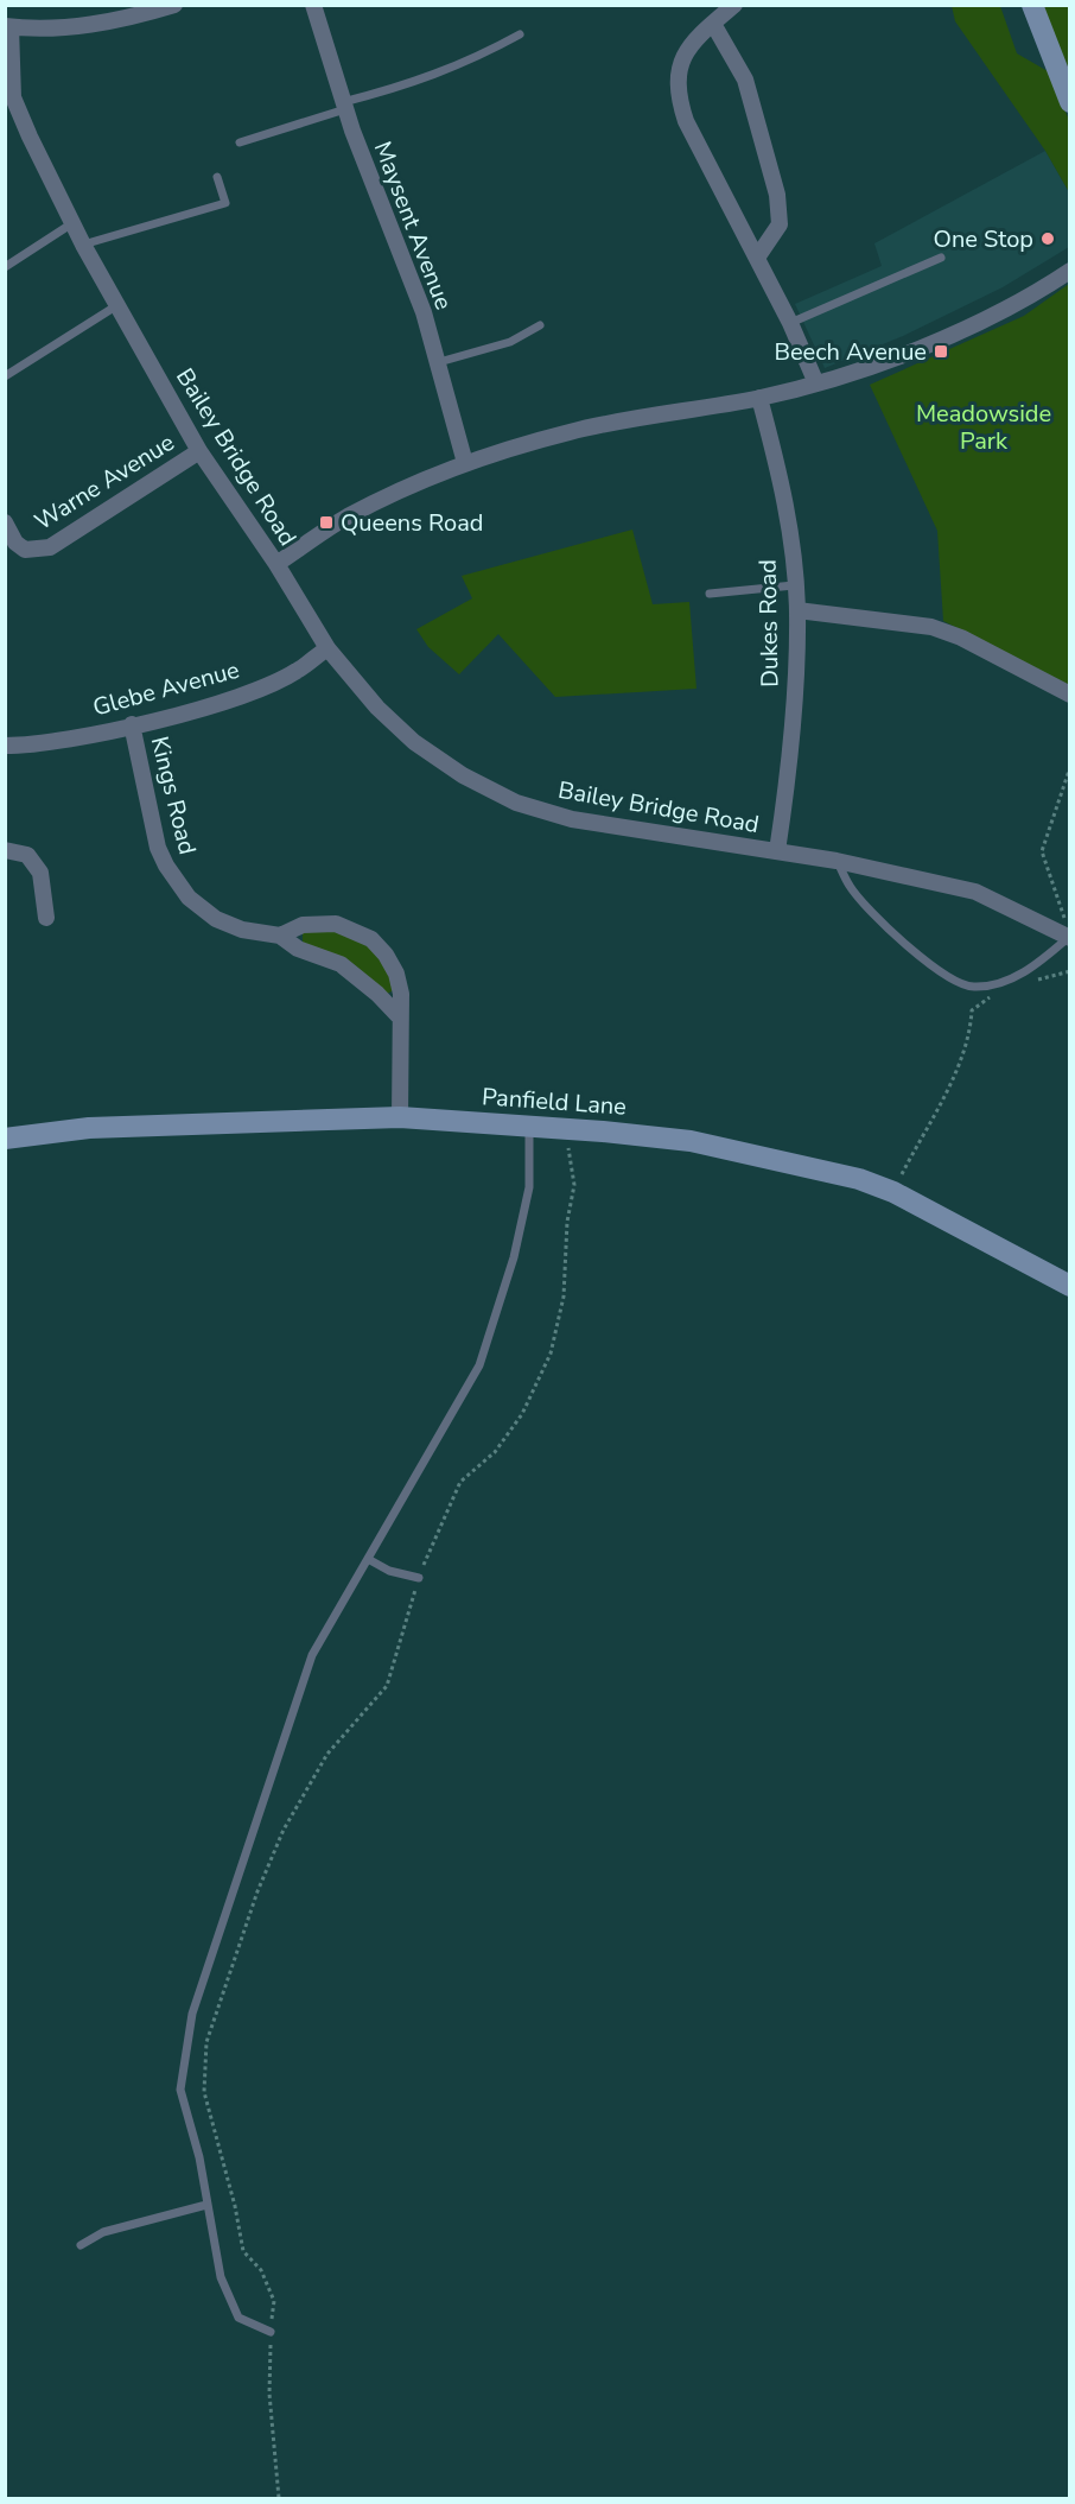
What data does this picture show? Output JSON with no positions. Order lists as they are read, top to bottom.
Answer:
{
  "streets": {
    "street": [
      "Maysent Avenue",
      "Bailey Bridge Road",
      "Warne Avenue",
      "Dukes Road",
      "Glebe Avenue",
      "Kings Road",
      "Panfield Lane"
    ]
  },
  "crossings": [
    ["Bailey Bridge Road", "Warne Avenue"],
    ["Bailey Bridge Road", "Dukes Road"],
    ["Bailey Bridge Road", "Glebe Avenue"],
    ["Glebe Avenue", "Kings Road"],
    ["Kings Road", "Panfield Lane"]
  ],
  "parks": ["Meadowside Park"],
  "places": {
    "other": ["One Stop"],
    "transit": ["Beech Avenue", "Queens Road"]
  }
}
